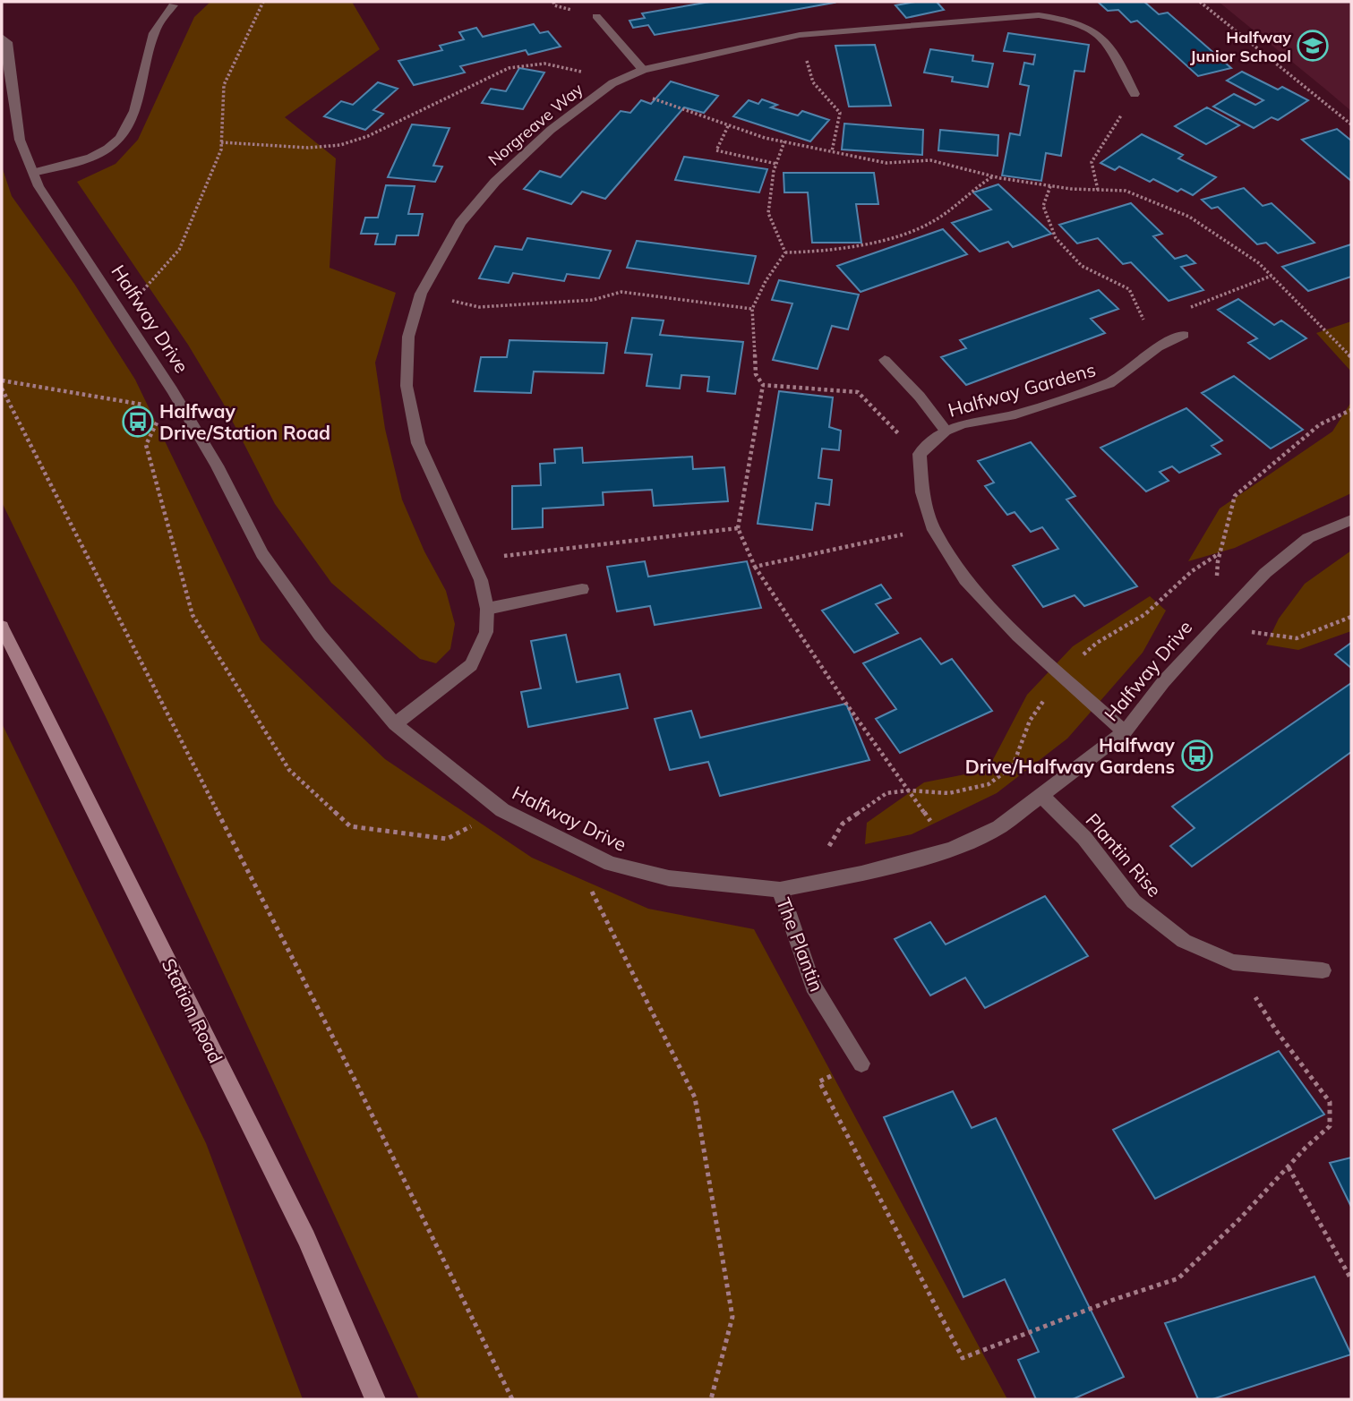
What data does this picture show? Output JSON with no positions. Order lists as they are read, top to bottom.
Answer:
{
  "streets": {
    "main road": ["Station Road"],
    "street": [
      "Norgreave Way",
      "Halfway Drive",
      "Halfway Gardens",
      "Plantin Rise",
      "The Plantin"
    ]
  },
  "crossings": [
    ["Norgreave Way", "Halfway Drive"],
    ["Halfway Drive", "Plantin Rise"],
    ["Halfway Drive", "The Plantin"]
  ],
  "places": {
    "school or university": ["Halfway Junior School"],
    "bus stop": ["Halfway Drive/Station Road", "Halfway Drive/Halfway Gardens"]
  }
}
